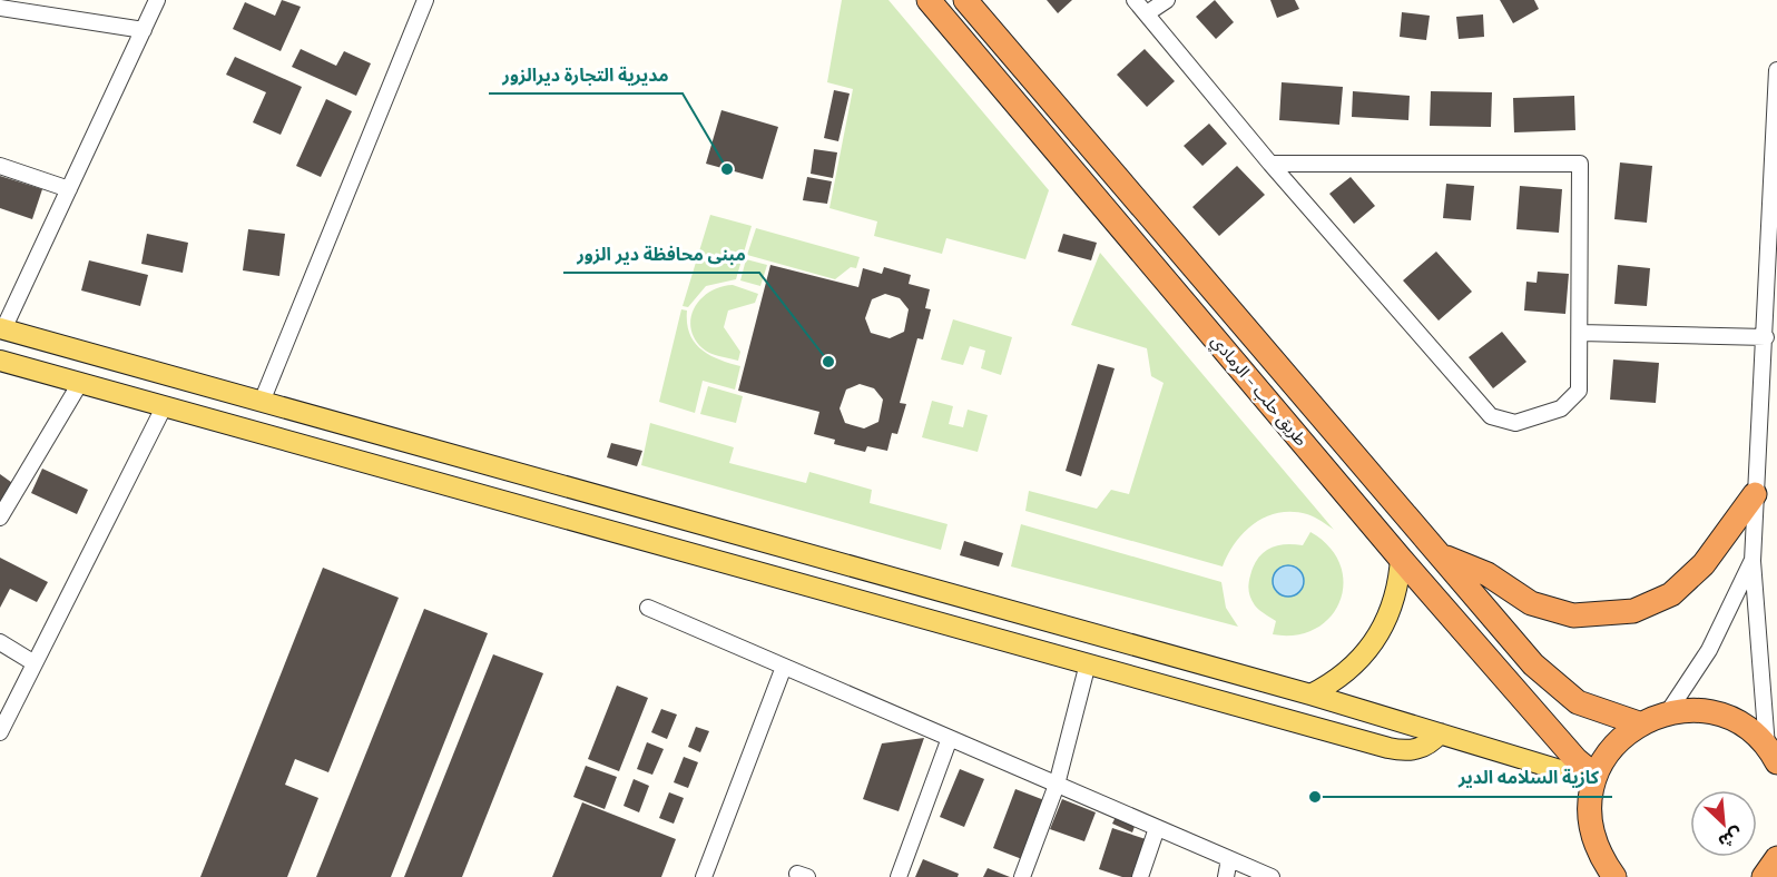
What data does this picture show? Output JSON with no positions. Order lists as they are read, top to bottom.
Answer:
{
  "streets": {
    "highway": ["طريق حلب - الرمادي"]
  },
  "places": ["مديرية التجارة ديرالزور", "مبنى محافظة دير الزور", "كازية السلامه الدير"],
  "north": "bottom right"
}
